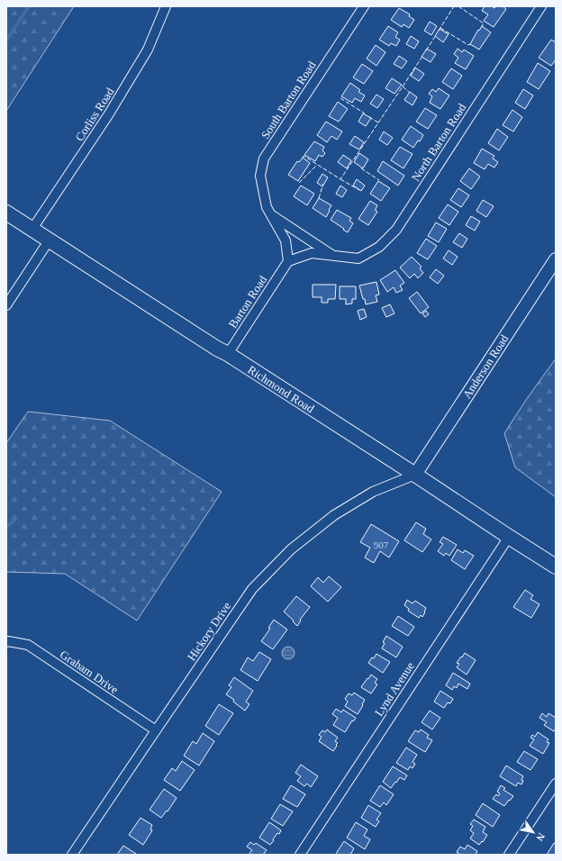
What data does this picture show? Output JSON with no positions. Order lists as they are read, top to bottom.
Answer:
{
  "streets": {
    "main road": ["Richmond Road"],
    "street": [
      "South Barton Road",
      "Corliss Road",
      "North Barton Road",
      "Barton Road",
      "Anderson Road",
      "Hickory Drive",
      "Graham Drive",
      "Lynd Avenue"
    ]
  },
  "crossings": [
    ["South Barton Road", "North Barton Road"],
    ["South Barton Road", "Barton Road"],
    ["Corliss Road", "Richmond Road"],
    ["North Barton Road", "Barton Road"],
    ["Barton Road", "Richmond Road"],
    ["Anderson Road", "Richmond Road"],
    ["Anderson Road", "Hickory Drive"],
    ["Richmond Road", "Hickory Drive"],
    ["Richmond Road", "Lynd Avenue"],
    ["Hickory Drive", "Graham Drive"]
  ],
  "house_numbers": ["907"],
  "north": "bottom right"
}
